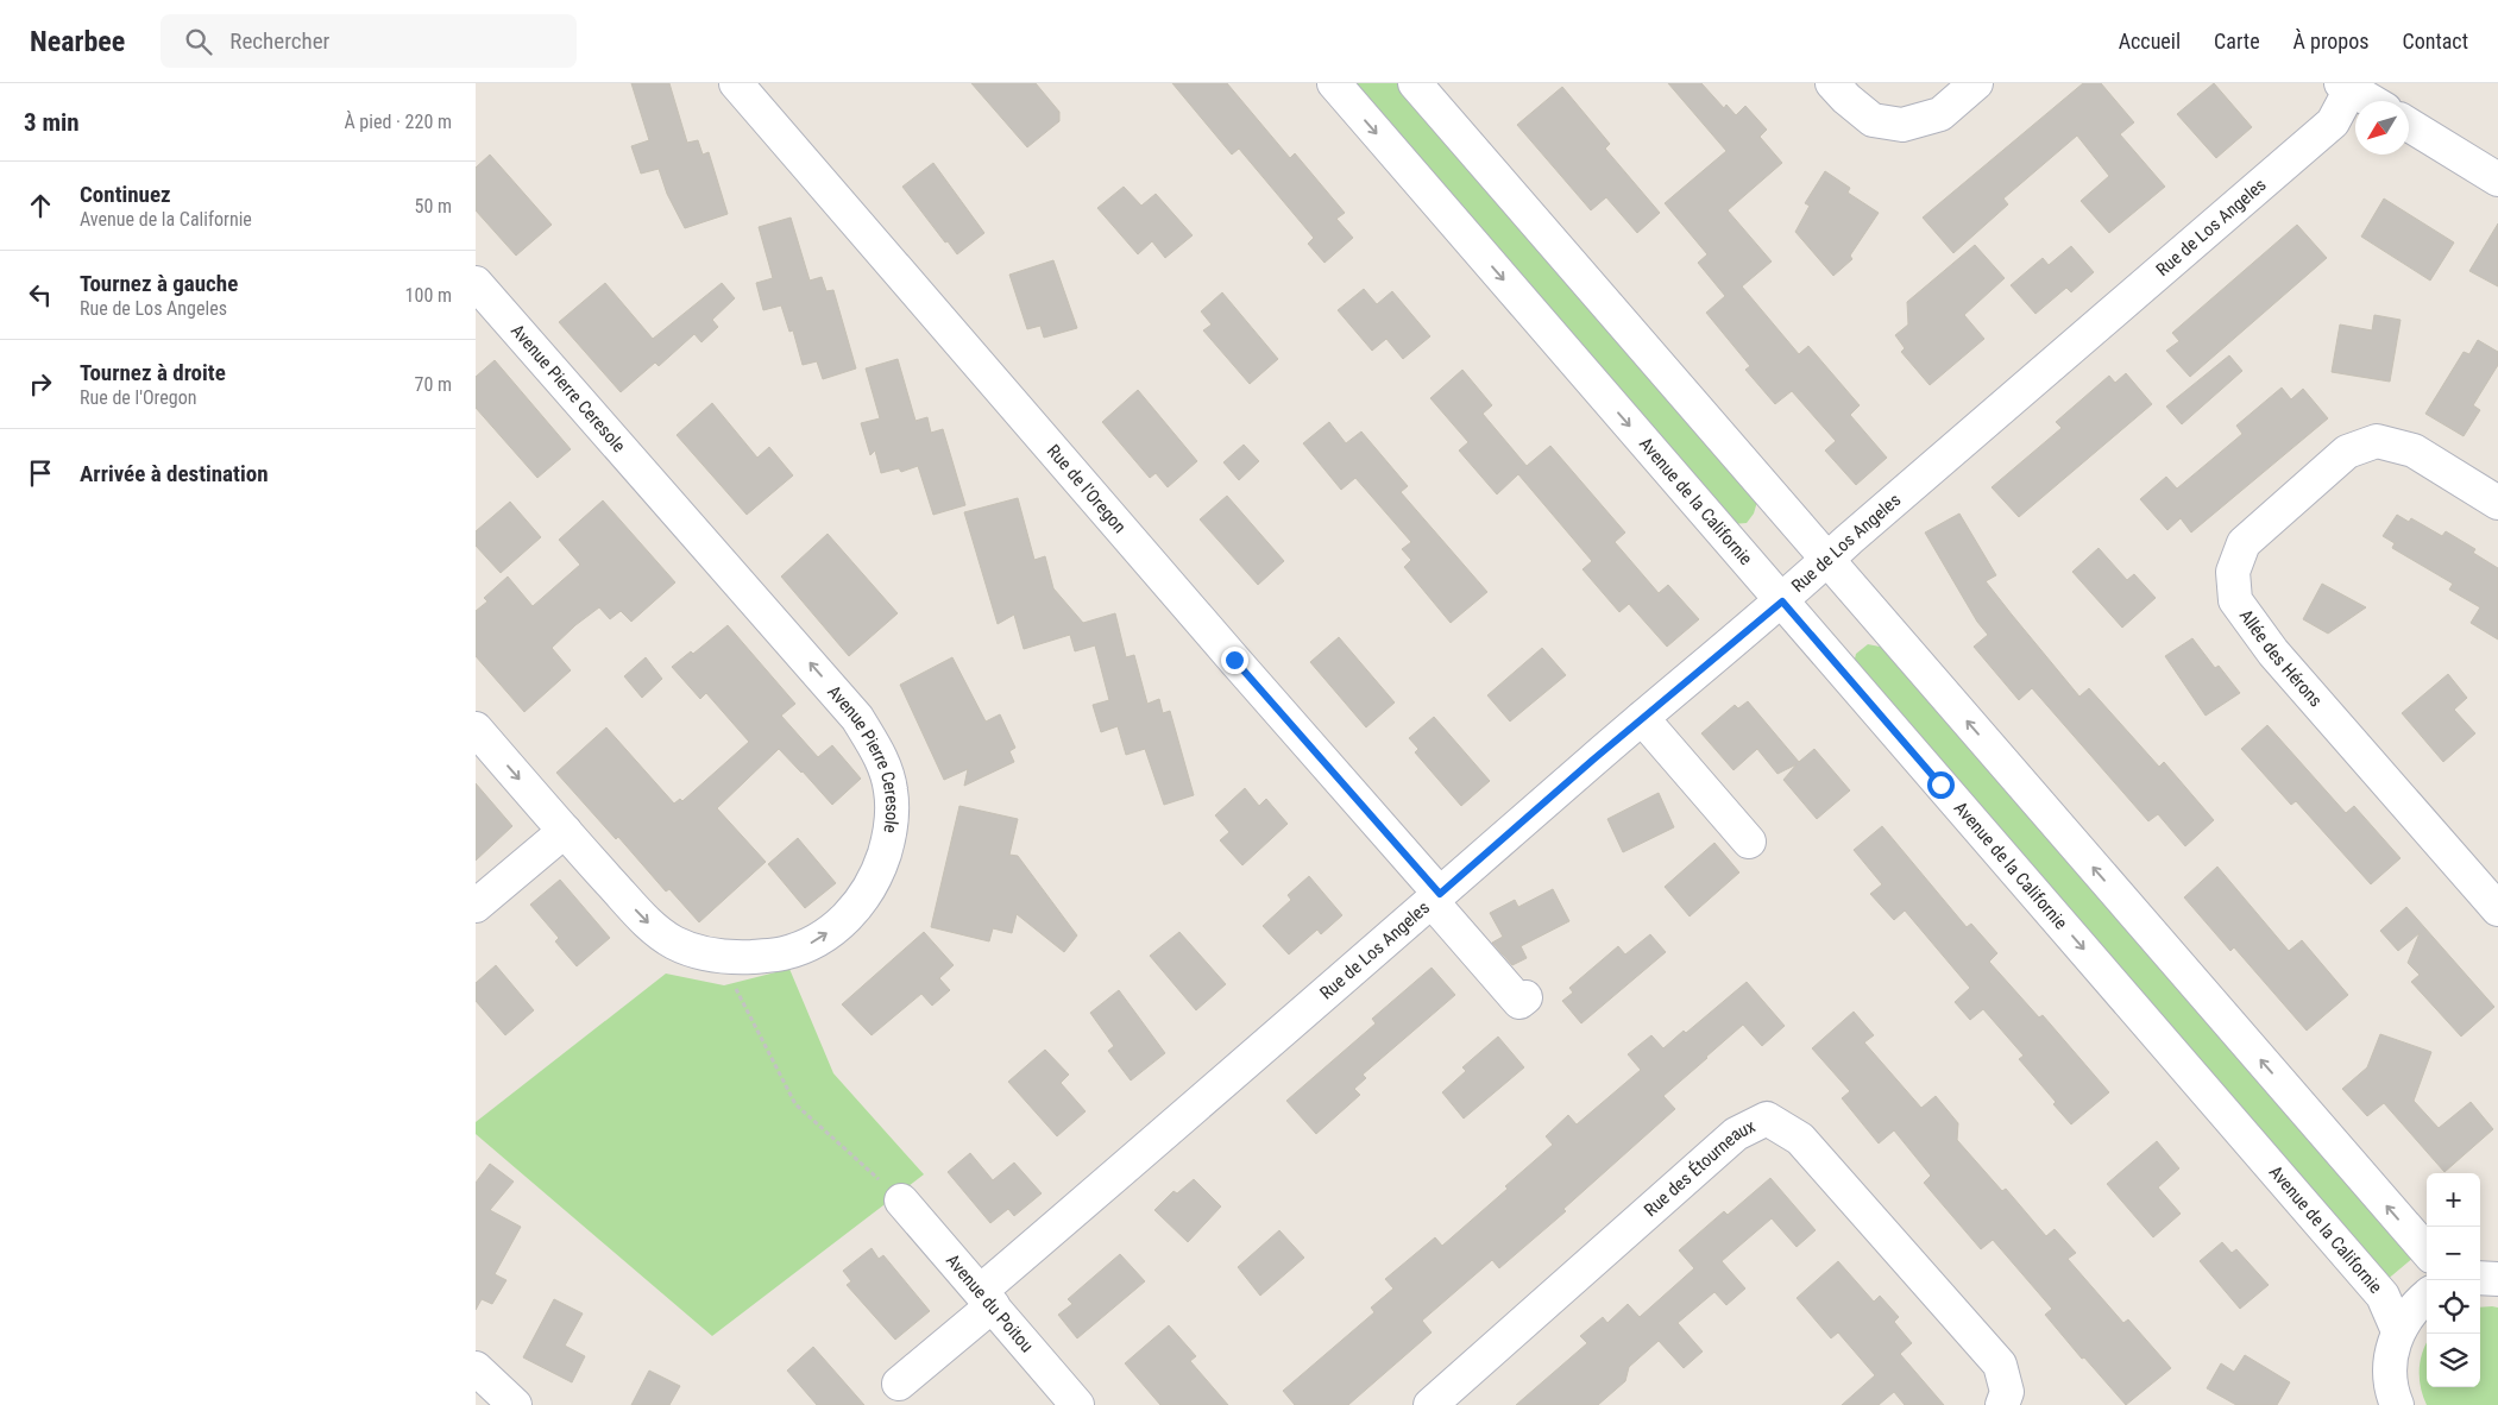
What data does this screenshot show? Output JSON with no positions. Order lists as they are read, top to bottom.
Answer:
{
  "streets": {
    "street": [
      "Rue de Los Angeles",
      "Avenue Pierre Ceresole",
      "Rue de l'Oregon",
      "Avenue de la Californie",
      "Allée des Hérons",
      "Rue des Étourneaux",
      "Avenue du Poitou"
    ]
  },
  "crossings": [
    ["Rue de Los Angeles", "Rue de l'Oregon"],
    ["Rue de Los Angeles", "Avenue de la Californie"],
    ["Rue de Los Angeles", "Avenue du Poitou"]
  ],
  "north": "bottom left",
  "page": {
    "header": "Nearbee",
    "search": "Rechercher",
    "nav": [
      "Accueil",
      "Carte",
      "À propos",
      "Contact"
    ],
    "heading": ["3 min", "À pied · 220 m"],
    "list": [
      ["Continuez", "Avenue de la Californie", "50 m"],
      ["Tournez à gauche", "Rue de Los Angeles", "100 m"],
      ["Tournez à droite", "Rue de l'Oregon", "70 m"],
      "Arrivée à destination"
    ],
    "map_buttons": ["+", "−"]
  }
}
